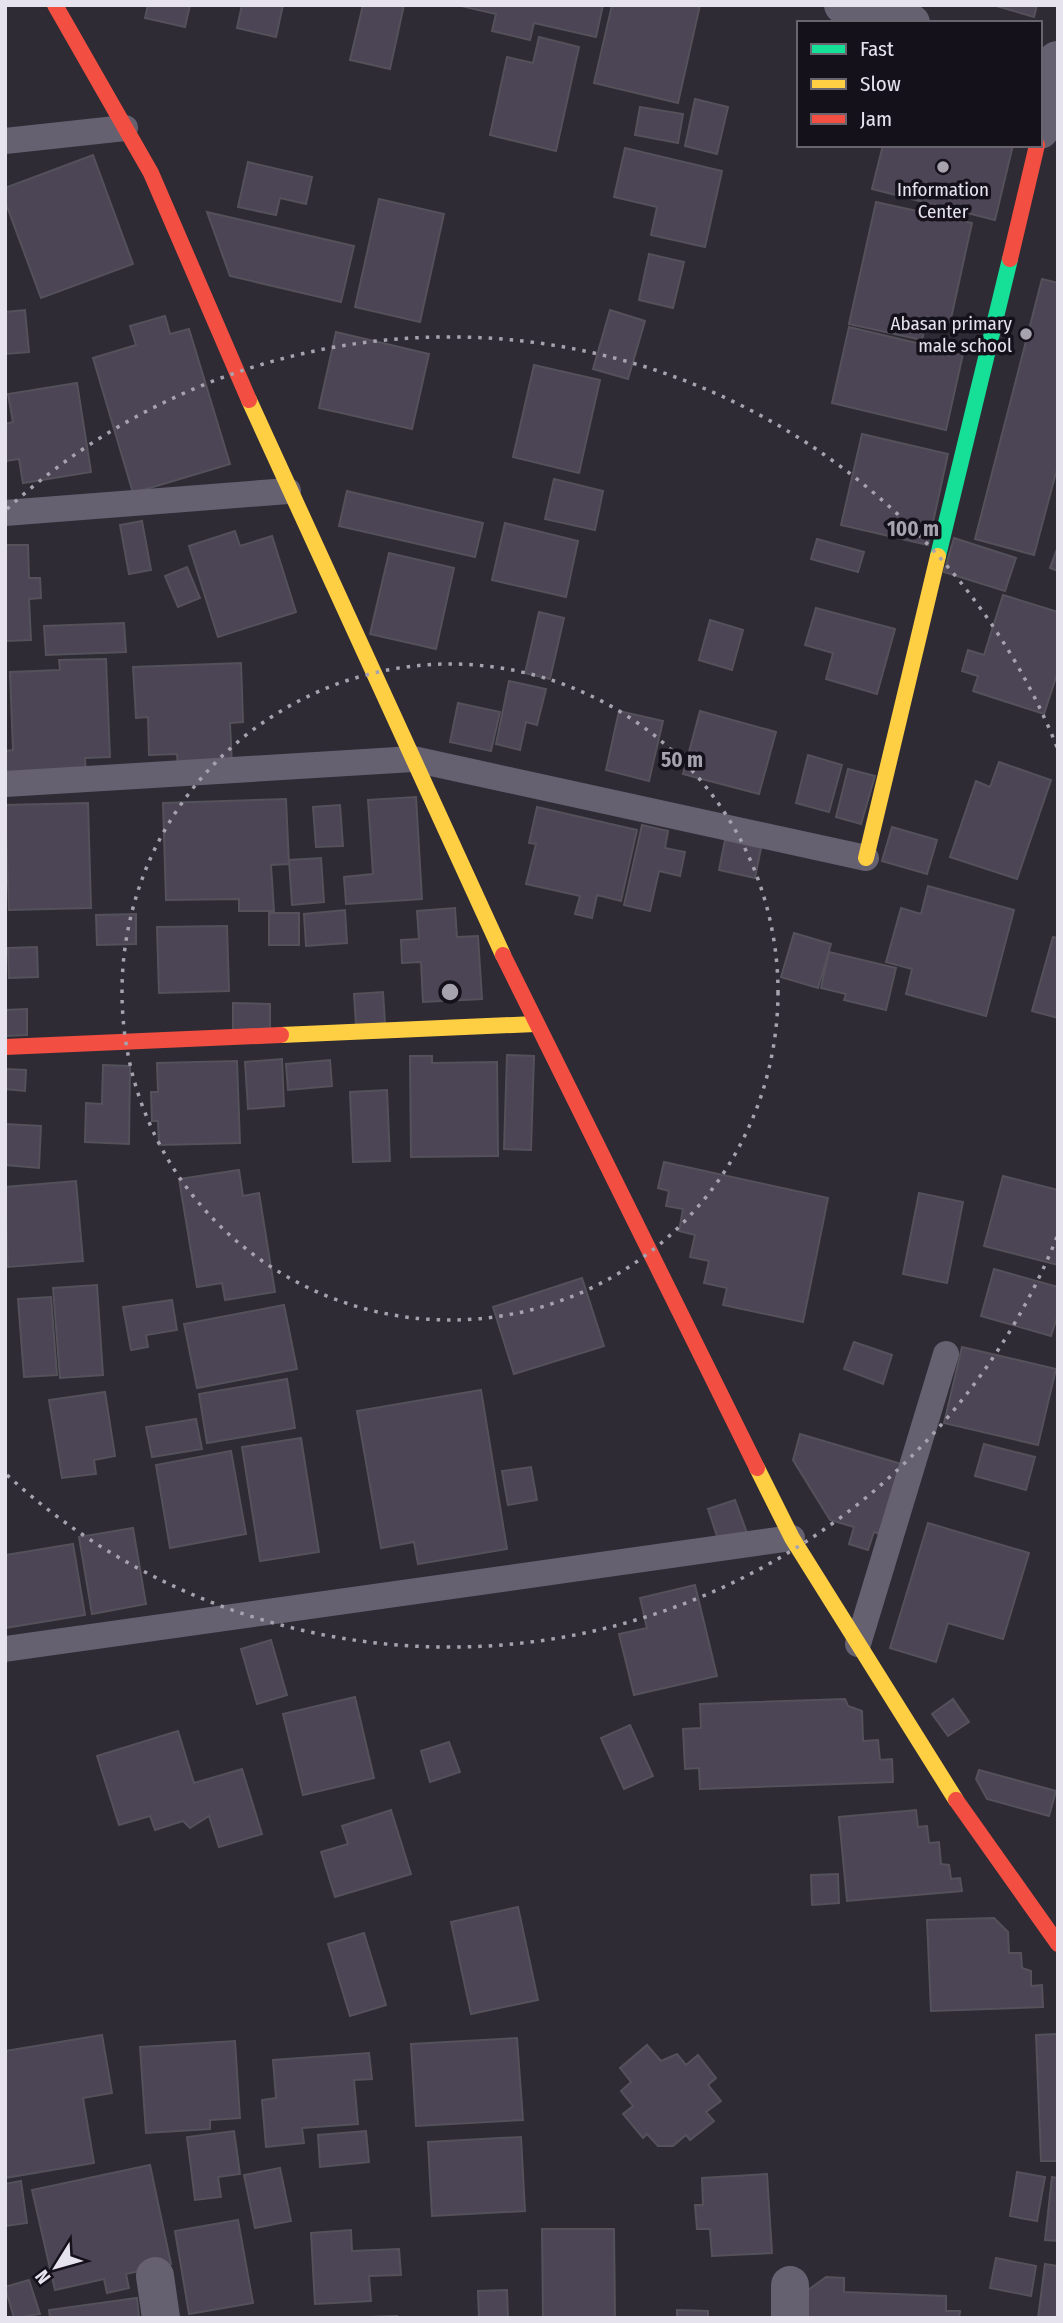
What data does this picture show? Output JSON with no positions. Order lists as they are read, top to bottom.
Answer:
{
  "places": ["Information Center", "Abasan primary male school"],
  "legend": ["Fast", "Slow", "Jam"],
  "north": "bottom left",
  "rings": ["100 m", "50 m"]
}
